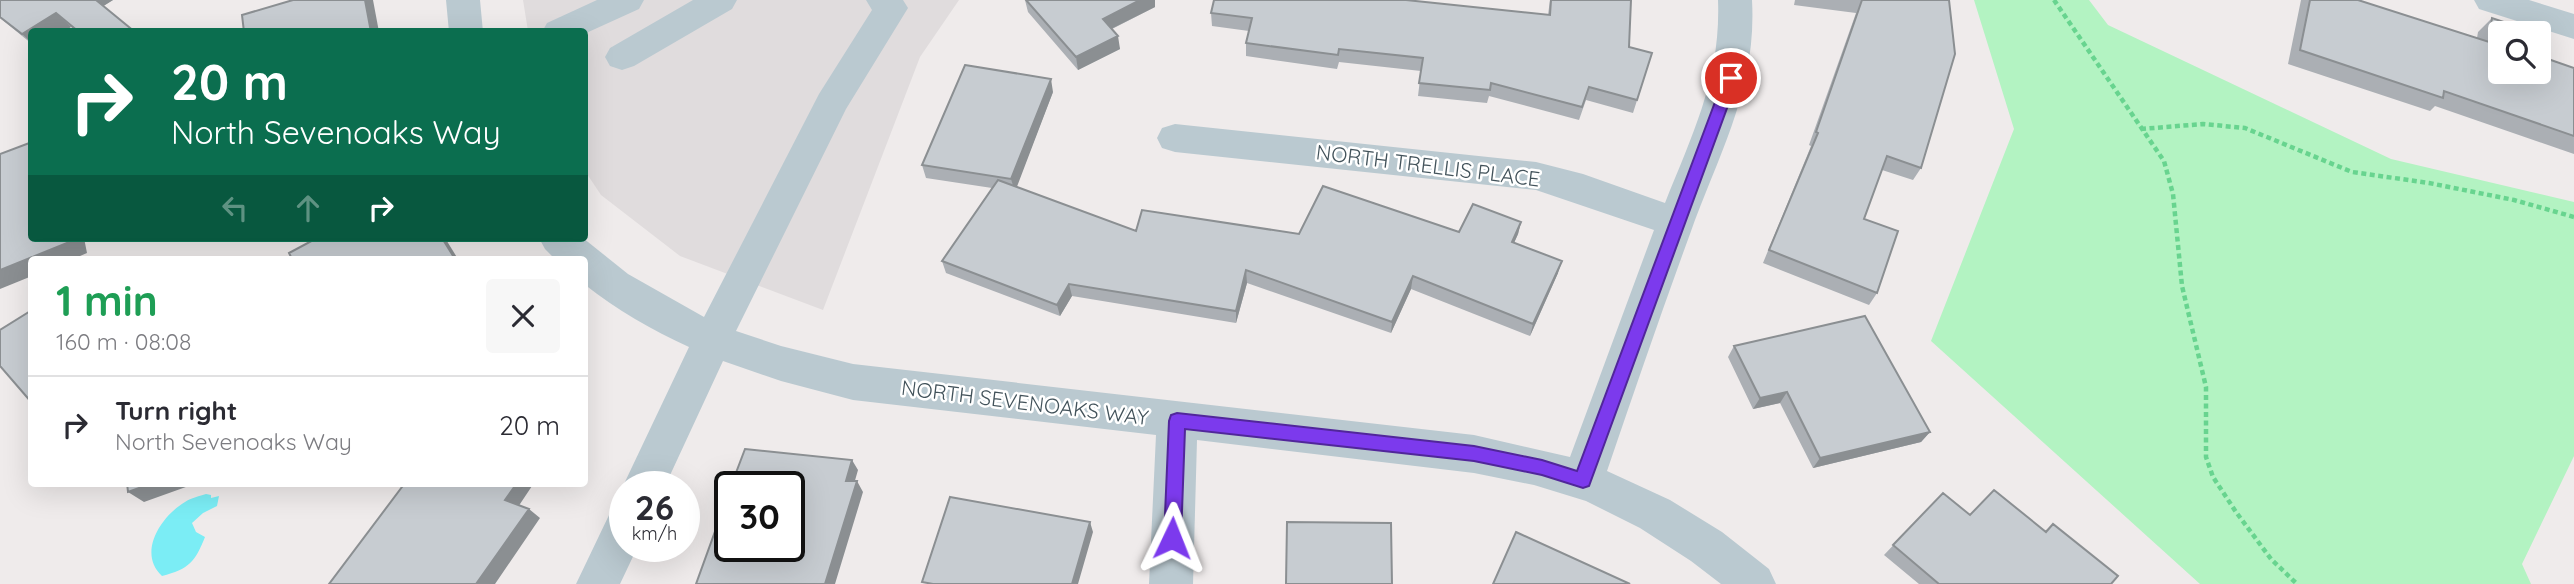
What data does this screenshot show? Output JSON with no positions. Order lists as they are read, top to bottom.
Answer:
{
  "streets": {
    "street": ["NORTH TRELLIS PLACE", "NORTH SEVENOAKS WAY"]
  },
  "page": {
    "turn": ["20 m", "North Sevenoaks Way"],
    "heading": ["1 min", "160 m · 08:08"],
    "list": [
      {
        "name": "Turn right",
        "note": "North Sevenoaks Way",
        "value": "20 m"
      }
    ],
    "speed": "26 km/h",
    "limit": "30"
  }
}
